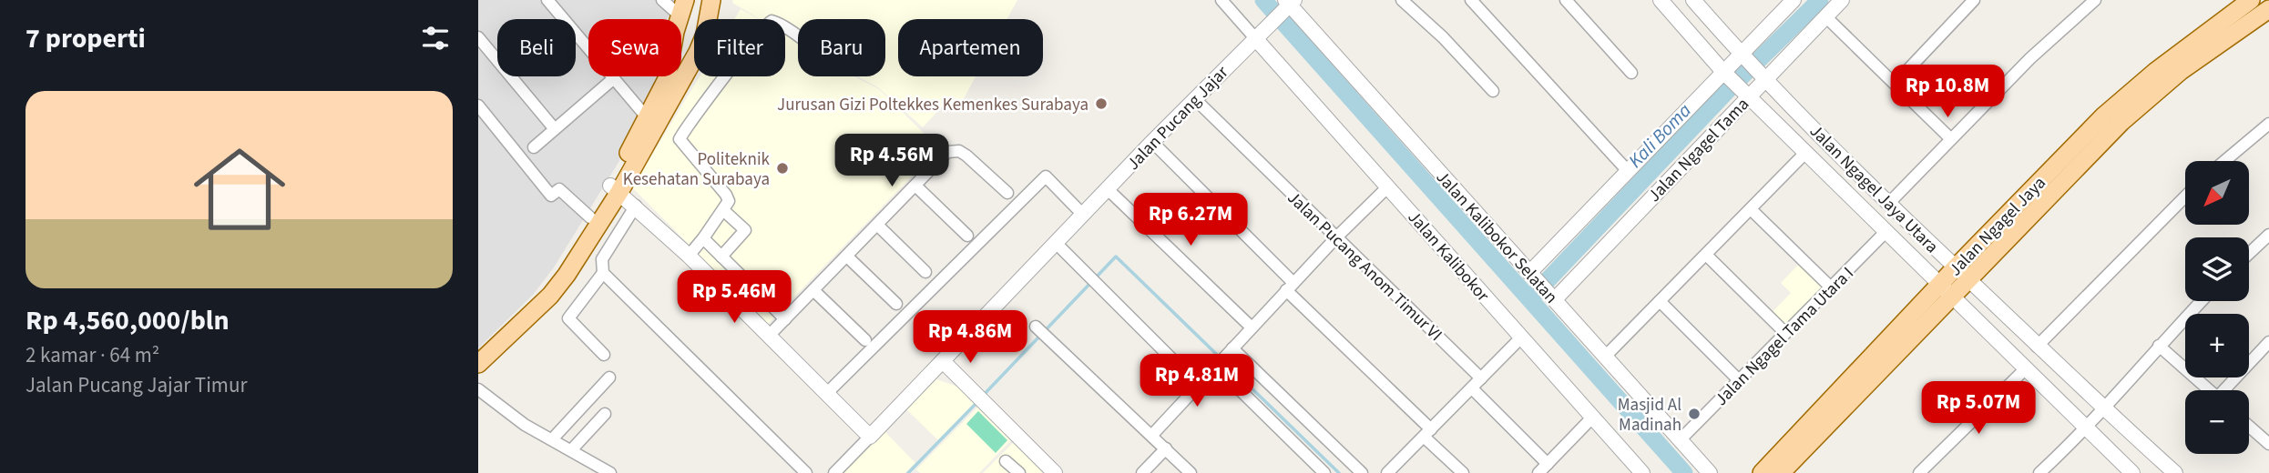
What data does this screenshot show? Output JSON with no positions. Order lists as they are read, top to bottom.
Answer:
{
  "streets": {
    "main road": ["Jalan Ngagel Jaya"],
    "street": [
      "Jalan Pucang Jajar",
      "Jalan Ngagel Tama",
      "Jalan Ngagel Jaya Utara",
      "Jalan Kalibokor Selatan",
      "Jalan Kalibokor",
      "Jalan Pucang Anom Timur VI",
      "Jalan Ngagel Tama Utara I"
    ]
  },
  "crossings": [
    ["Jalan Pucang Jajar", "Jalan Kalibokor Selatan"],
    ["Jalan Pucang Jajar", "Jalan Kalibokor"],
    ["Jalan Pucang Jajar", "Jalan Pucang Anom Timur VI"],
    ["Jalan Ngagel Tama", "Jalan Ngagel Jaya Utara"],
    ["Jalan Ngagel Tama", "Jalan Kalibokor Selatan"],
    ["Jalan Ngagel Jaya Utara", "Jalan Ngagel Jaya"],
    ["Jalan Ngagel Jaya Utara", "Jalan Kalibokor Selatan"],
    ["Jalan Ngagel Jaya Utara", "Jalan Ngagel Tama Utara I"],
    ["Jalan Kalibokor Selatan", "Jalan Ngagel Tama Utara I"]
  ],
  "water": ["Kali Boma"],
  "places": ["Jurusan Gizi Poltekkes Kemenkes Surabaya", "Politeknik Kesehatan Surabaya", "Masjid Al Madinah"],
  "north": "bottom left",
  "page": {
    "heading": "7 properti",
    "chip": [
      "Beli",
      "Sewa",
      "Filter",
      "Baru",
      "Apartemen"
    ],
    "price": [
      "Rp 10.8M",
      "Rp 4.56M",
      "Rp 6.27M",
      "Rp 5.46M",
      "Rp 4.86M",
      "Rp 4.81M",
      "Rp 5.07M"
    ],
    "list": [
      {
        "name": "Rp 4,560,000/bln",
        "note": "2 kamar · 64 m² · Jalan Pucang Jajar Timur"
      }
    ],
    "map_buttons": ["+", "−"]
  }
}
